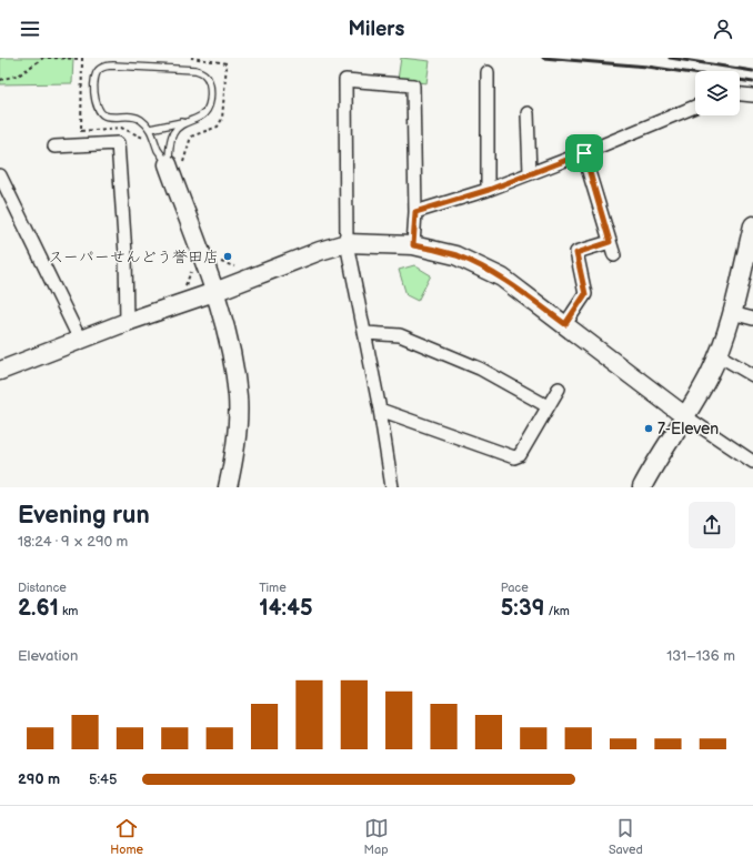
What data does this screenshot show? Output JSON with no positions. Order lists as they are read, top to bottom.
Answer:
{
  "places": ["スーパーせんどう誉田店", "7-Eleven"],
  "page": {
    "header": "Milers",
    "heading": ["Evening run", "18:24 · 9 × 290 m"],
    "stats": [
      ["Distance", "2.61 km"],
      ["Time", "14:45"],
      ["Pace", "5:39 /km"]
    ],
    "chart": ["Elevation", "131–136 m"],
    "list": [
      {
        "name": "290 m",
        "note": "5:45"
      }
    ],
    "tabs": ["Home", "Map", "Saved"]
  }
}
